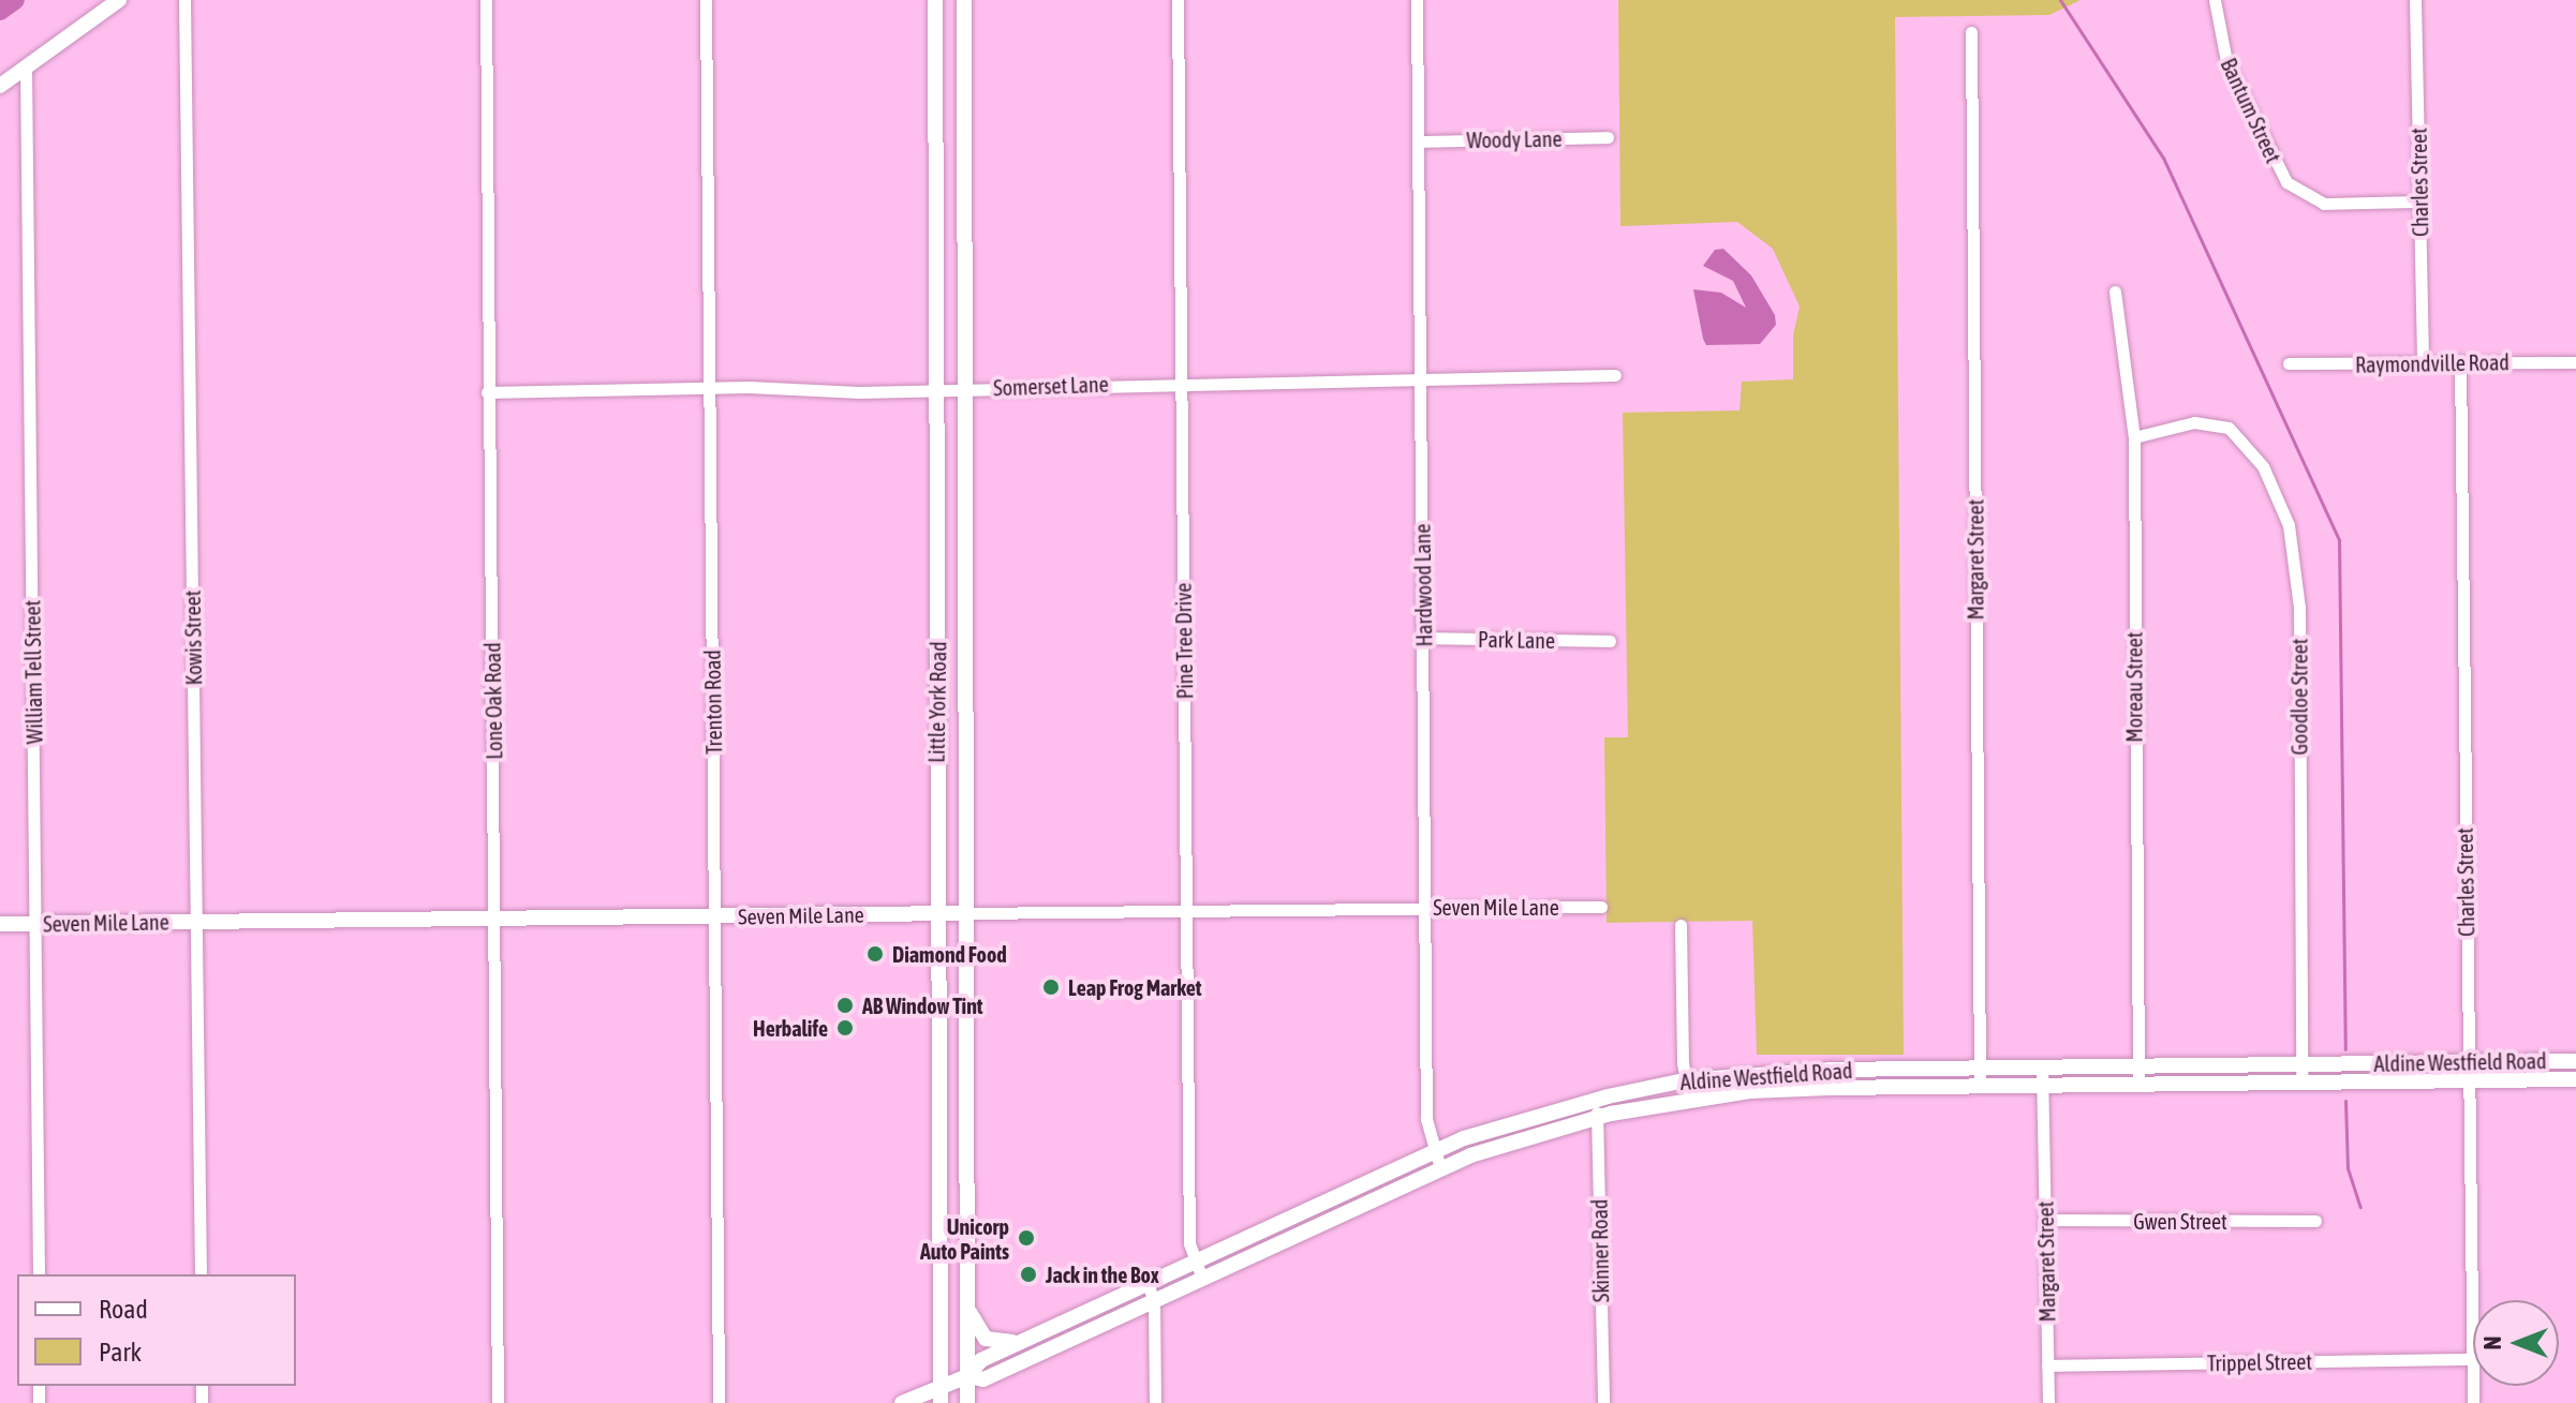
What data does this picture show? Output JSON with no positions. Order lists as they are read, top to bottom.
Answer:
{
  "streets": {
    "main road": ["Little York Road", "Seven Mile Lane", "Aldine Westfield Road"],
    "street": [
      "Bantum Street",
      "Woody Lane",
      "Charles Street",
      "Raymondville Road",
      "Somerset Lane",
      "Margaret Street",
      "Hardwood Lane",
      "Kowis Street",
      "Park Lane",
      "Pine Tree Drive",
      "William Tell Street",
      "Moreau Street",
      "Goodloe Street",
      "Lone Oak Road",
      "Trenton Road",
      "Gwen Street",
      "Skinner Road",
      "Trippel Street"
    ]
  },
  "crossings": [
    ["Bantum Street", "Charles Street"],
    ["Woody Lane", "Hardwood Lane"],
    ["Charles Street", "Raymondville Road"],
    ["Charles Street", "Aldine Westfield Road"],
    ["Charles Street", "Trippel Street"],
    ["Somerset Lane", "Hardwood Lane"],
    ["Somerset Lane", "Pine Tree Drive"],
    ["Somerset Lane", "Lone Oak Road"],
    ["Somerset Lane", "Trenton Road"],
    ["Somerset Lane", "Little York Road"],
    ["Margaret Street", "Aldine Westfield Road"],
    ["Margaret Street", "Gwen Street"],
    ["Margaret Street", "Trippel Street"],
    ["Hardwood Lane", "Park Lane"],
    ["Hardwood Lane", "Seven Mile Lane"],
    ["Hardwood Lane", "Aldine Westfield Road"],
    ["Kowis Street", "Seven Mile Lane"],
    ["Pine Tree Drive", "Seven Mile Lane"],
    ["Pine Tree Drive", "Aldine Westfield Road"],
    ["William Tell Street", "Seven Mile Lane"],
    ["Moreau Street", "Goodloe Street"],
    ["Moreau Street", "Aldine Westfield Road"],
    ["Goodloe Street", "Aldine Westfield Road"],
    ["Lone Oak Road", "Seven Mile Lane"],
    ["Trenton Road", "Seven Mile Lane"],
    ["Little York Road", "Seven Mile Lane"],
    ["Little York Road", "Aldine Westfield Road"],
    ["Aldine Westfield Road", "Skinner Road"]
  ],
  "places": [
    "Diamond Food",
    "Leap Frog Market",
    "AB Window Tint",
    "Herbalife",
    "Unicorp Auto Paints",
    "Jack in the Box"
  ],
  "legend": ["Road", "Park"],
  "north": "left"
}
